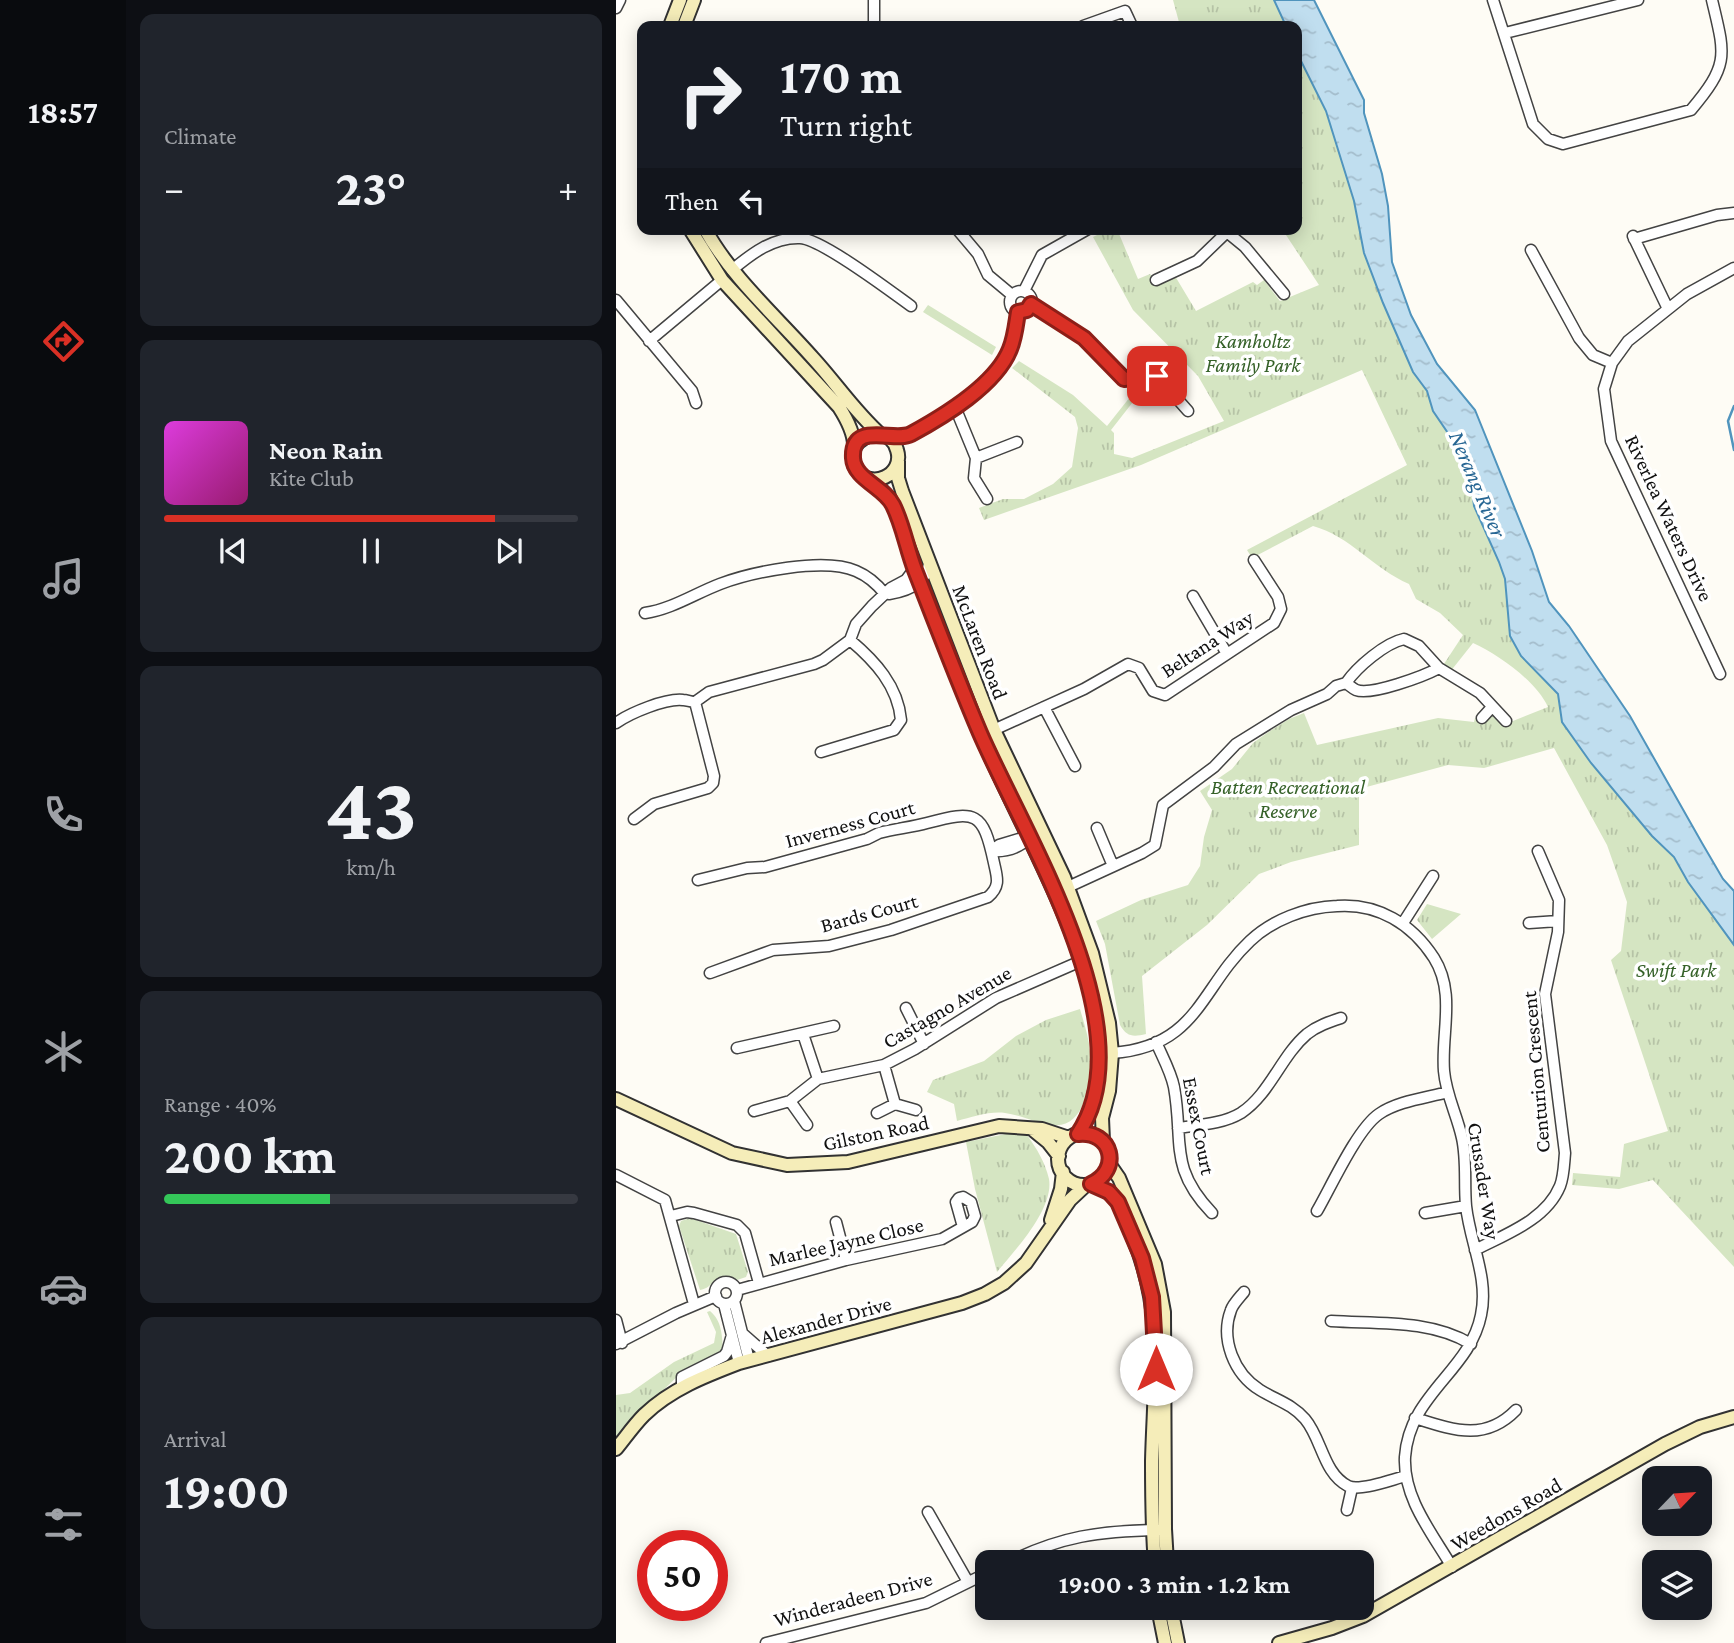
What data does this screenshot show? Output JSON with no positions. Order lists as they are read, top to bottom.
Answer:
{
  "streets": {
    "main road": [
      "McLaren Road",
      "Gilston Road",
      "Alexander Drive",
      "Weedons Road"
    ],
    "street": [
      "Riverlea Waters Drive",
      "Beltana Way",
      "Inverness Court",
      "Bards Court",
      "Castagno Avenue",
      "Centurion Crescent",
      "Essex Court",
      "Crusader Way",
      "Marlee Jayne Close",
      "Winderadeen Drive"
    ]
  },
  "crossings": [
    ["McLaren Road", "Beltana Way"],
    ["McLaren Road", "Castagno Avenue"],
    ["McLaren Road", "Gilston Road"],
    ["McLaren Road", "Crusader Way"],
    ["McLaren Road", "Alexander Drive"],
    ["Inverness Court", "Bards Court"],
    ["Centurion Crescent", "Crusader Way"],
    ["Essex Court", "Crusader Way"],
    ["Gilston Road", "Alexander Drive"],
    ["Crusader Way", "Weedons Road"]
  ],
  "water": ["Nerang River"],
  "parks": ["Kamholtz Family Park", "Batten Recreational Reserve", "Swift Park"],
  "north": "top right",
  "page": {
    "tabs": "18:57",
    "tile": [
      "Climate",
      ["43", "km/h"],
      ["Range · 40%", "200 km"],
      ["Arrival", "19:00"]
    ],
    "turn": ["170 m", "Turn right"],
    "heat": ["−", "23°", "+"],
    "then": "Then",
    "song": ["Neon Rain", "Kite Club"],
    "limit": "50",
    "trip": "19:00 · 3 min · 1.2 km"
  }
}
